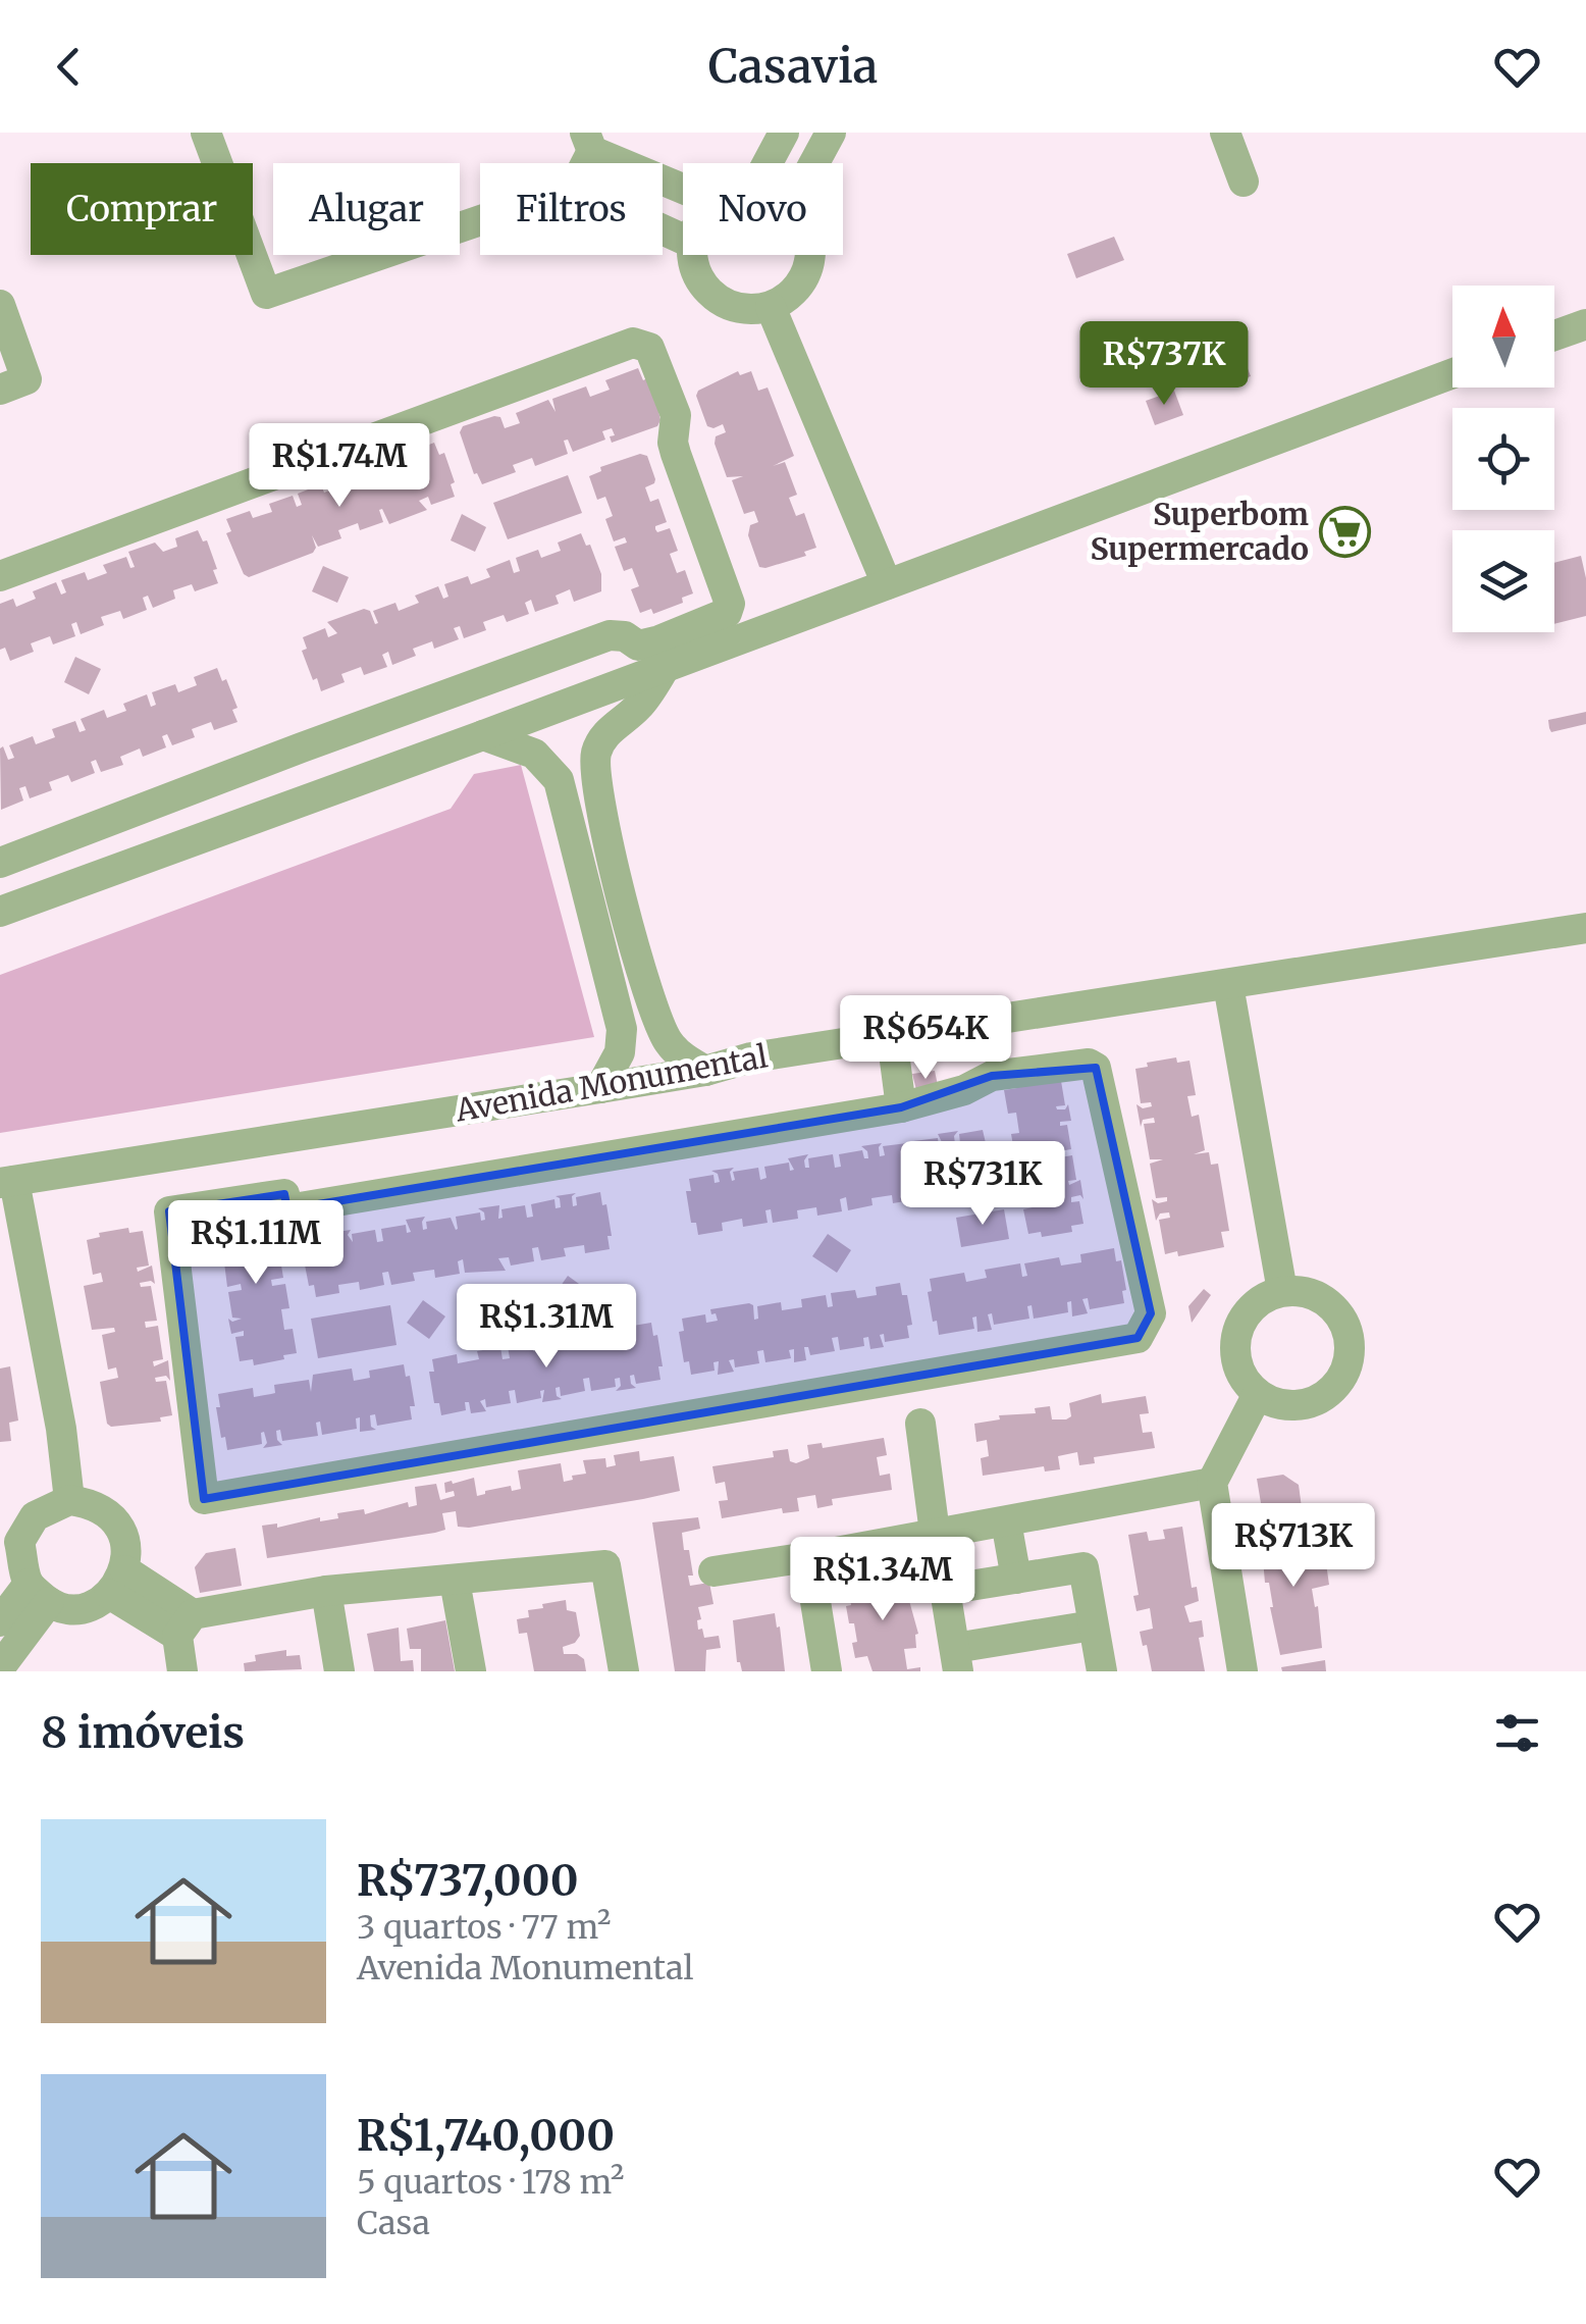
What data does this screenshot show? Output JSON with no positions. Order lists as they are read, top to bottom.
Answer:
{
  "streets": {
    "street": ["Avenida Monumental"]
  },
  "places": {
    "supermarket": ["Superbom Supermercado"]
  },
  "north": "top",
  "page": {
    "header": "Casavia",
    "chip": [
      "Comprar",
      "Alugar",
      "Filtros",
      "Novo"
    ],
    "price": [
      "R$737K",
      "R$1.74M",
      "R$654K",
      "R$731K",
      "R$1.11M",
      "R$1.31M",
      "R$713K",
      "R$1.34M"
    ],
    "heading": "8 imóveis",
    "list": [
      {
        "name": "R$737,000",
        "note": "3 quartos · 77 m² · Avenida Monumental"
      },
      {
        "name": "R$1,740,000",
        "note": "5 quartos · 178 m² · Casa"
      }
    ]
  }
}
